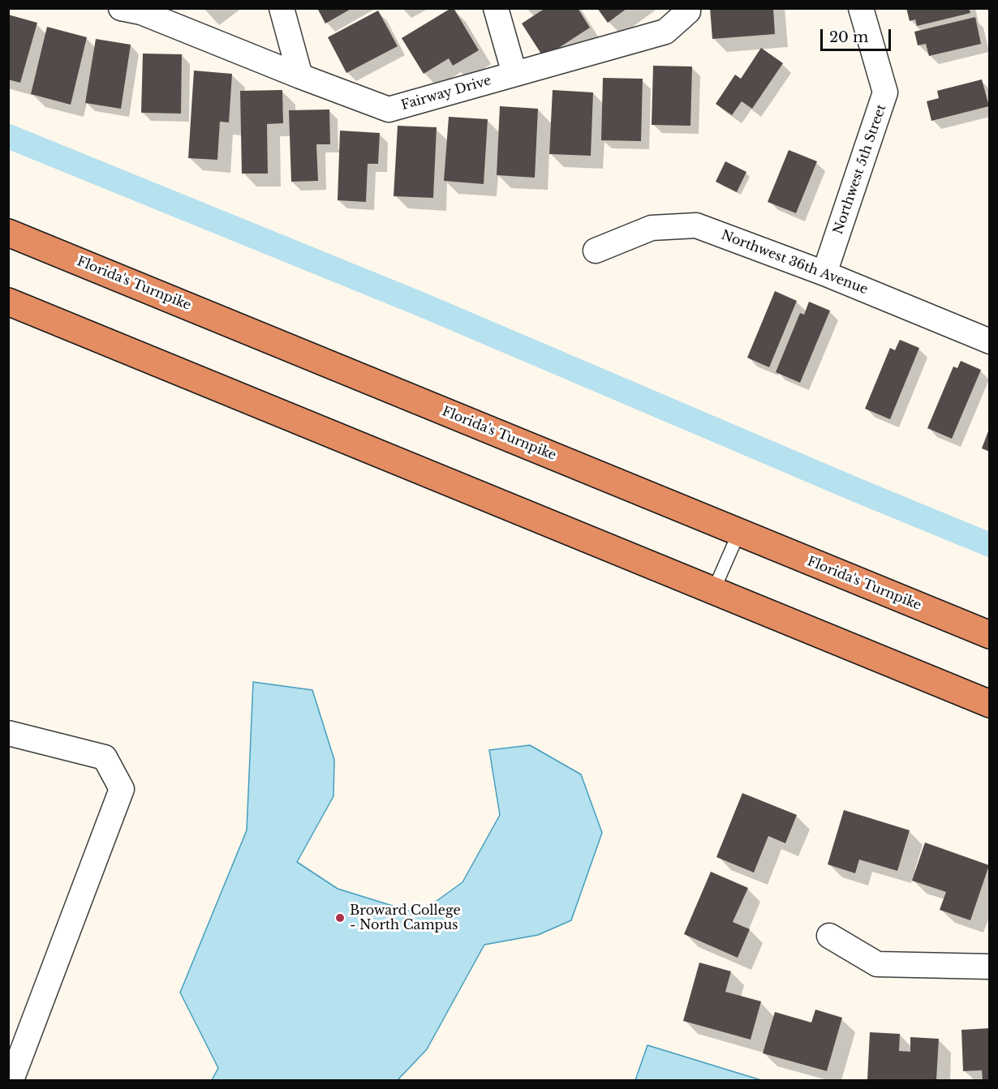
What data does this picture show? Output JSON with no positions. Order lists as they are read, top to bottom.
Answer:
{
  "streets": {
    "highway": ["Florida's Turnpike"],
    "street": ["Fairway Drive", "Northwest 5th Street", "Northwest 36th Avenue"]
  },
  "crossings": [
    ["Northwest 5th Street", "Northwest 36th Avenue"]
  ],
  "places": ["Broward College - North Campus"],
  "scale_bar": "20 m"
}
